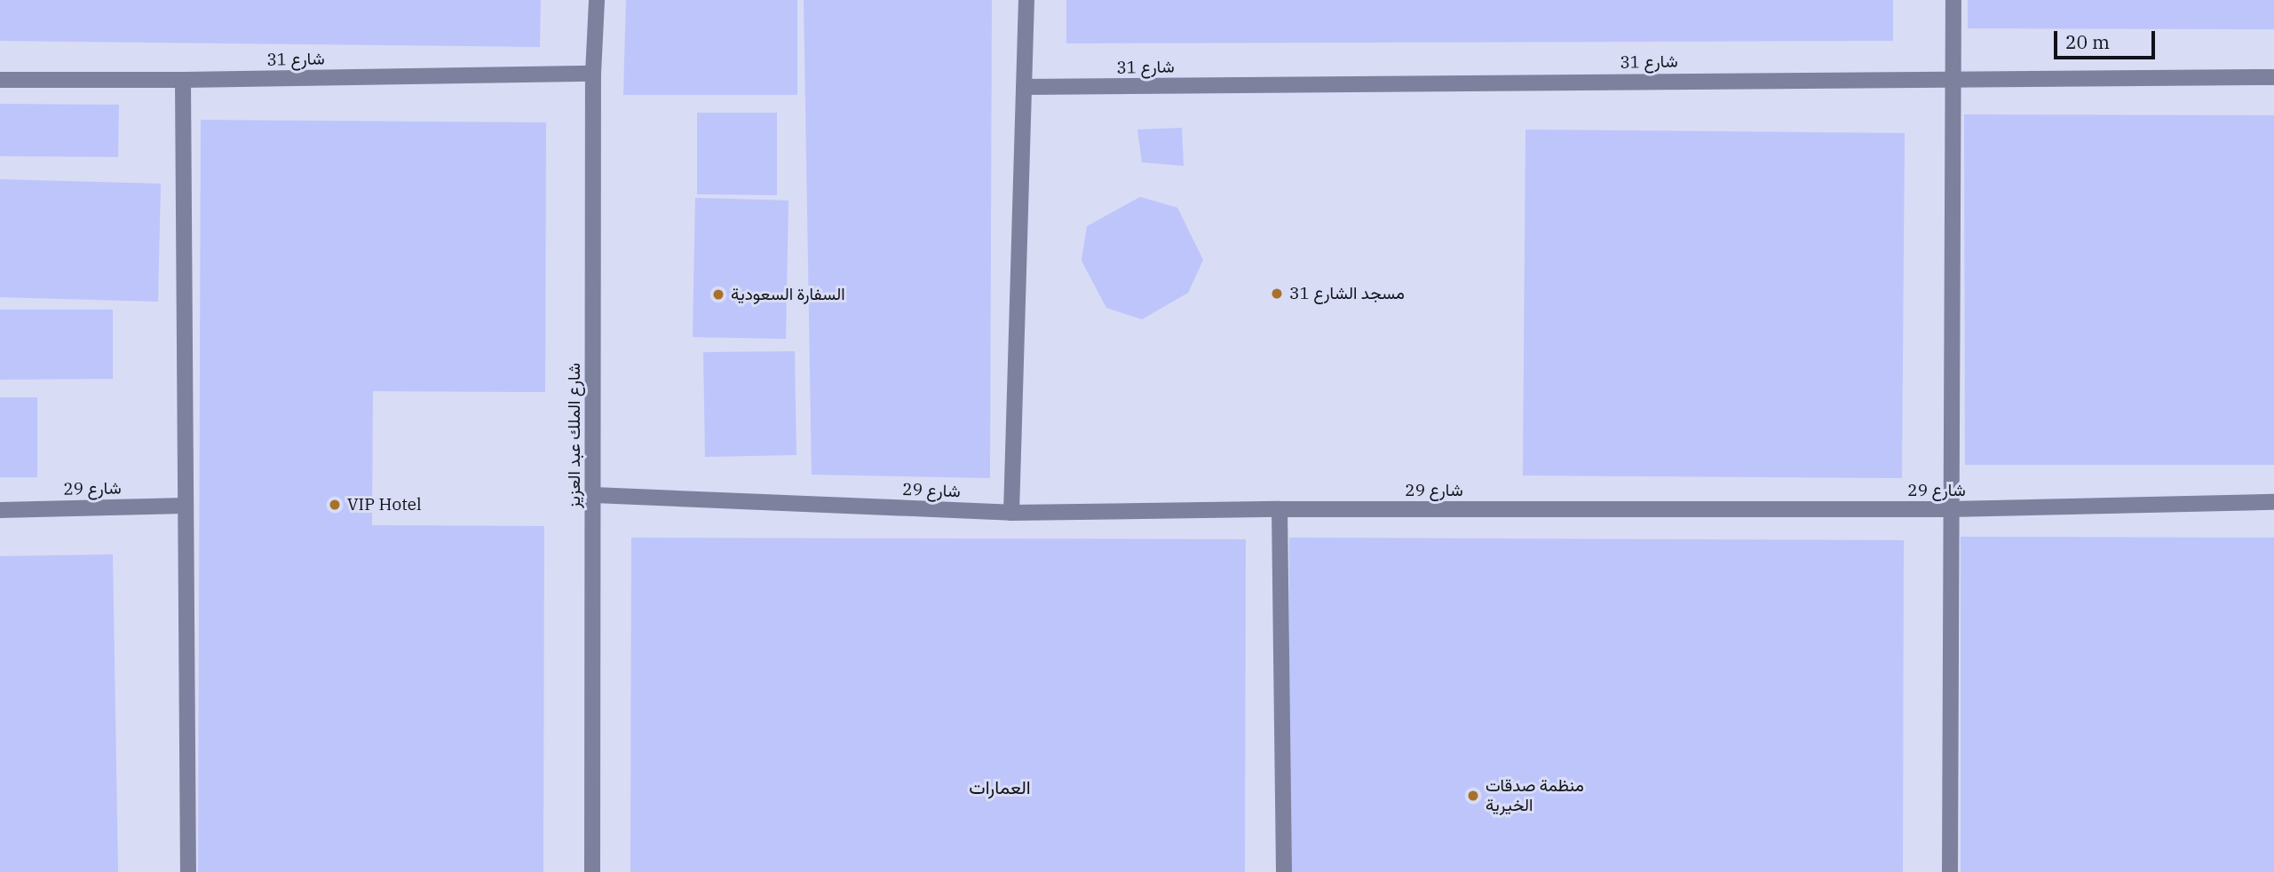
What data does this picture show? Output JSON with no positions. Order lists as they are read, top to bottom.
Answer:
{
  "streets": {
    "street": ["شارع 31", "شارع الملك عبد العزيز", "شارع 29"]
  },
  "crossings": [
    ["شارع 31", "شارع الملك عبد العزيز"],
    ["شارع الملك عبد العزيز", "شارع 29"]
  ],
  "districts": ["العمارات"],
  "places": [
    "مسجد الشارع 31",
    "السفارة السعودية",
    "VIP Hotel",
    "منظمة صدقات الخيرية"
  ],
  "scale_bar": "20 m"
}
